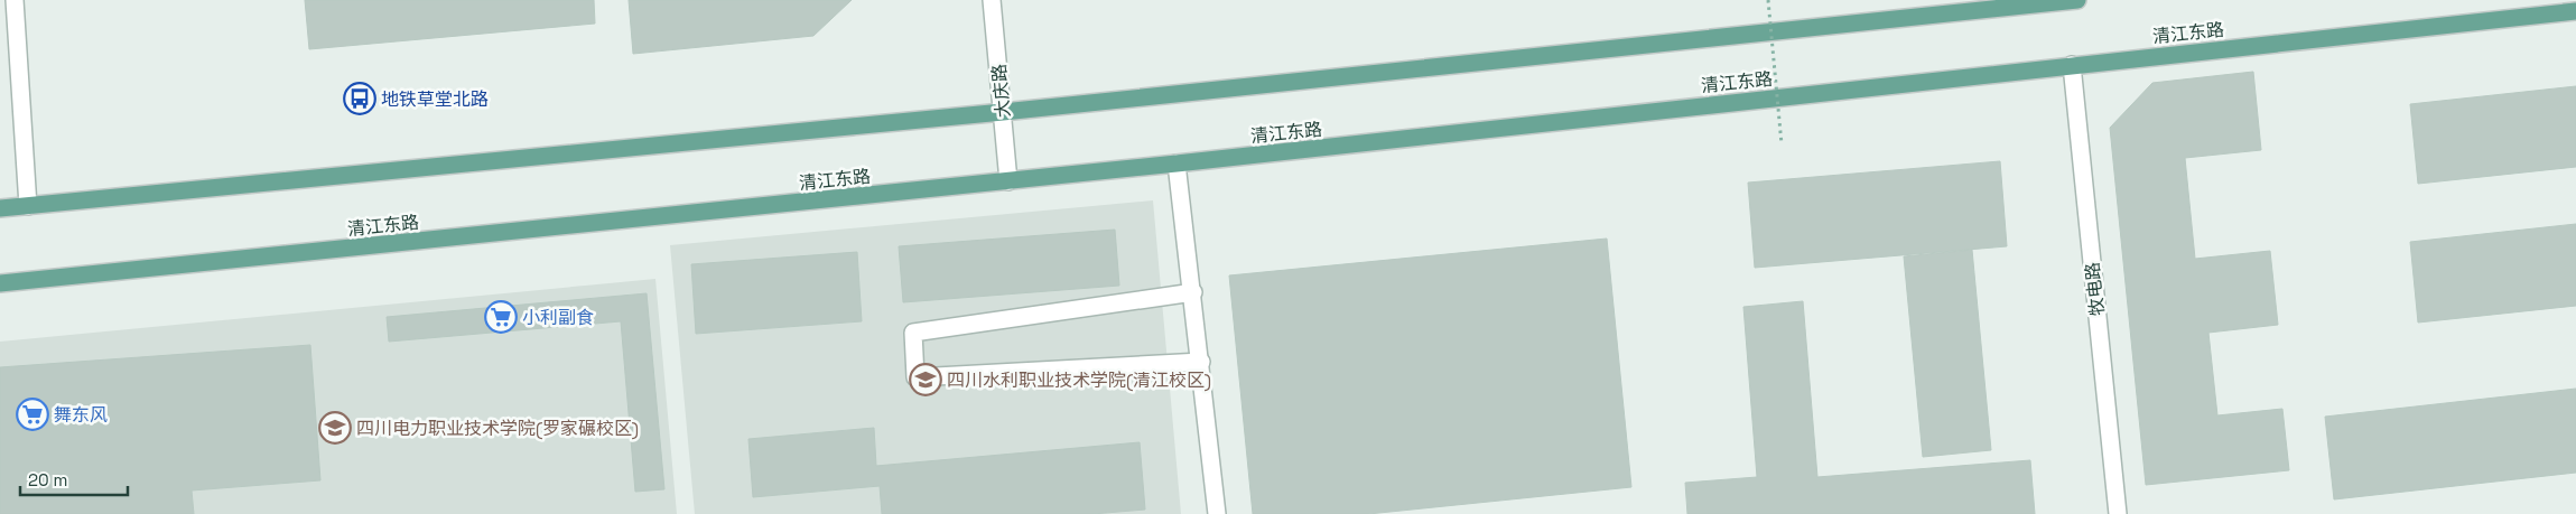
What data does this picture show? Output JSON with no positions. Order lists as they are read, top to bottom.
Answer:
{
  "streets": {
    "main road": ["清江东路"],
    "street": ["大庆路", "牧电路"]
  },
  "crossings": [
    ["清江东路", "大庆路"],
    ["清江东路", "牧电路"]
  ],
  "places": {
    "bus stop": ["地铁草堂北路"],
    "supermarket": ["小利副食", "舞东风"],
    "school or university": ["四川水利职业技术学院(清江校区)", "四川电力职业技术学院(罗家碾校区)"]
  },
  "scale_bar": "20 m"
}
